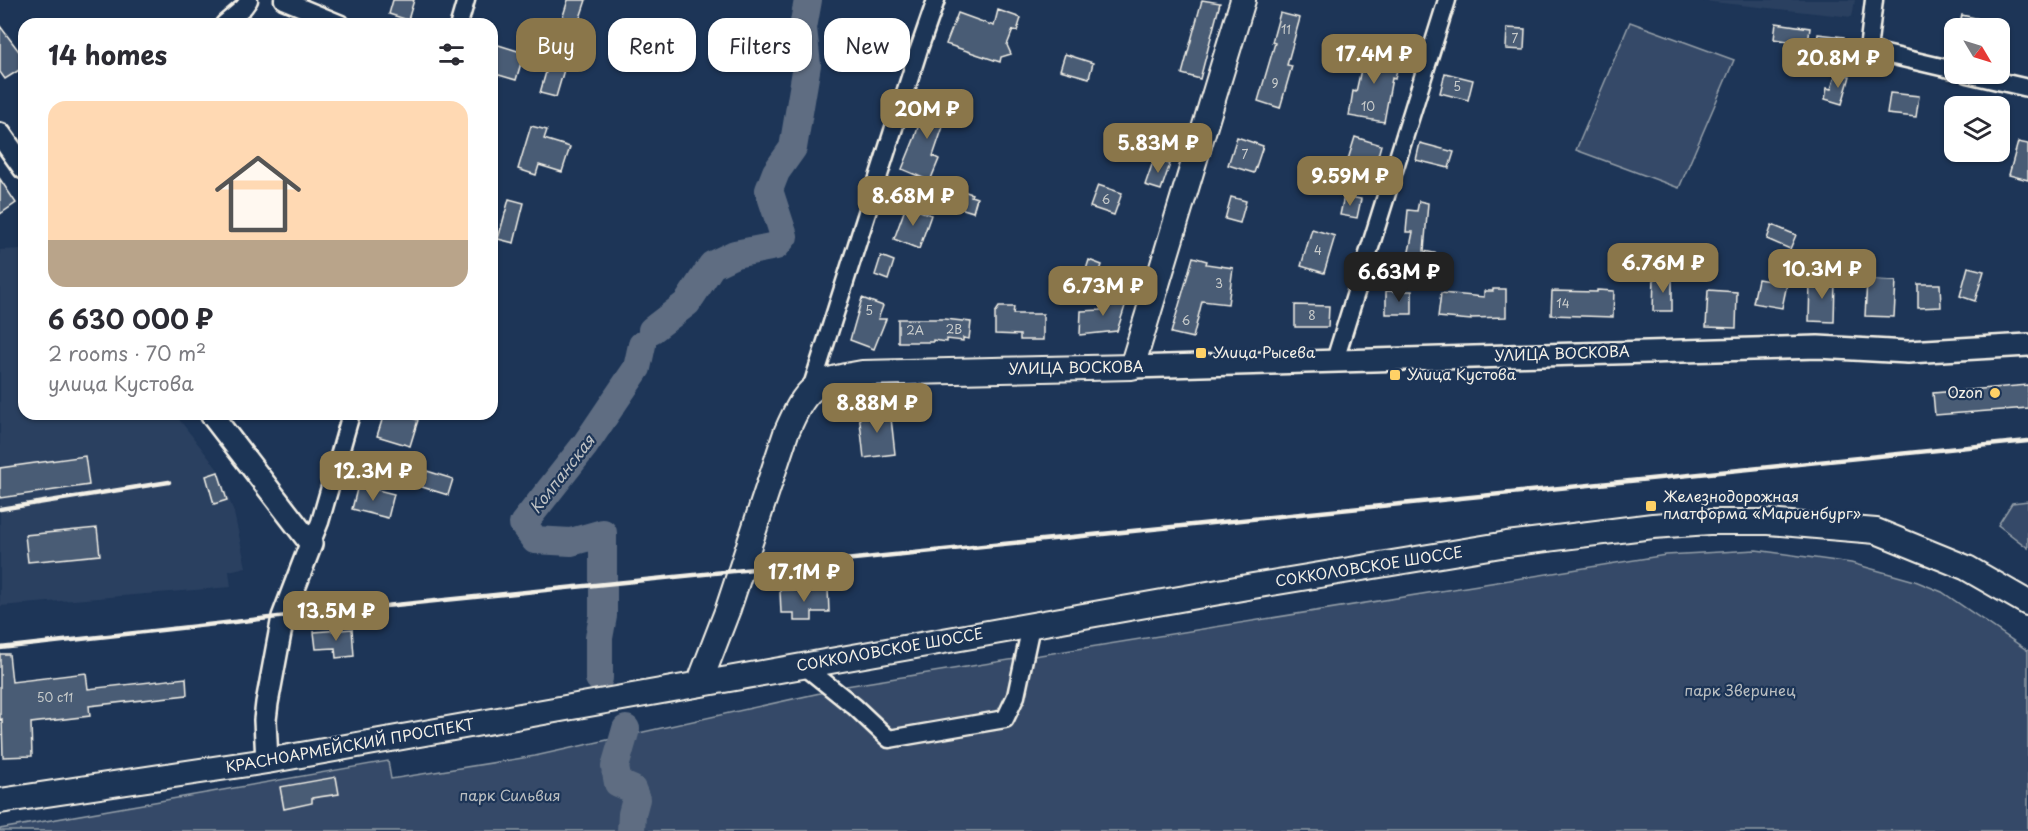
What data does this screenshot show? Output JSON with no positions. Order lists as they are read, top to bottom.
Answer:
{
  "streets": {
    "main road": ["УЛИЦА ВОСКОВА", "СОККОЛОВСКОЕ ШОССЕ", "КРАСНОАРМЕЙСКИЙ ПРОСПЕКТ"]
  },
  "crossings": [
    ["УЛИЦА ВОСКОВА", "СОККОЛОВСКОЕ ШОССЕ"],
    ["УЛИЦА ВОСКОВА", "КРАСНОАРМЕЙСКИЙ ПРОСПЕКТ"],
    ["СОККОЛОВСКОЕ ШОССЕ", "КРАСНОАРМЕЙСКИЙ ПРОСПЕКТ"]
  ],
  "water": ["Колпанская"],
  "parks": ["парк Зверинец", "парк Сильвия"],
  "places": {
    "transit": ["Улица Рысева", "Улица Кустова", "Железнодорожная платформа «Мариенбург»"],
    "other": ["Ozon"]
  },
  "house_numbers": [
    "11",
    "7",
    "9",
    "5",
    "10",
    "7",
    "6",
    "4",
    "3",
    "14",
    "5",
    "8",
    "6",
    "2В",
    "2А",
    "50 с11"
  ],
  "north": "bottom right",
  "page": {
    "chip": [
      "Buy",
      "Rent",
      "Filters",
      "New"
    ],
    "heading": "14 homes",
    "price": [
      "17.4M ₽",
      "20.8M ₽",
      "20M ₽",
      "5.83M ₽",
      "9.59M ₽",
      "8.68M ₽",
      "6.76M ₽",
      "10.3M ₽",
      "6.63M ₽",
      "6.73M ₽",
      "8.88M ₽",
      "12.3M ₽",
      "17.1M ₽",
      "13.5M ₽"
    ],
    "list": [
      {
        "name": "6 630 000 ₽",
        "note": "2 rooms · 70 m² · улица Кустова"
      }
    ]
  }
}
